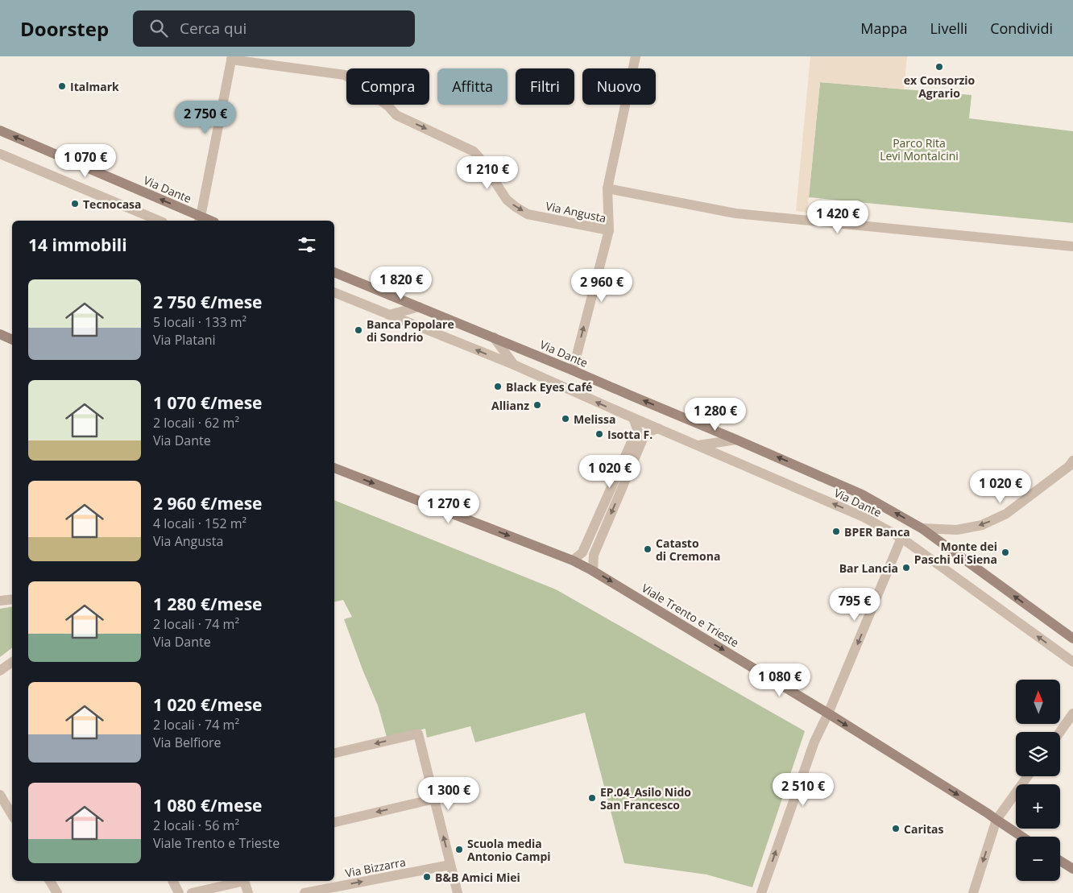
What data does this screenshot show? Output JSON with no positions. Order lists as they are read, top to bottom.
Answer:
{
  "streets": {
    "main road": ["Via Dante", "Viale Trento e Trieste"],
    "street": ["Via Angusta", "Via Bizzarra"]
  },
  "crossings": [
    ["Via Dante", "Via Angusta"]
  ],
  "one_way": ["Via Dante", "Viale Trento e Trieste"],
  "parks": ["Parco Rita Levi Montalcini"],
  "places": [
    "ex Consorzio Agrario",
    "Italmark",
    "Tecnocasa",
    "Banca Popolare di Sondrio",
    "Black Eyes Café",
    "Allianz",
    "Melissa",
    "Isotta F.",
    "BPER Banca",
    "Catasto di Cremona",
    "Monte dei Paschi di Siena",
    "Bar Lancia",
    "EP.04_Asilo Nido San Francesco",
    "Caritas",
    "Scuola media Antonio Campi",
    "B&B Amici Miei"
  ],
  "north": "top",
  "page": {
    "header": "Doorstep",
    "search": "Cerca qui",
    "nav": ["Mappa", "Livelli", "Condividi"],
    "chip": [
      "Compra",
      "Affitta",
      "Filtri",
      "Nuovo"
    ],
    "price": [
      "2 750 €",
      "1 070 €",
      "1 210 €",
      "1 420 €",
      "1 820 €",
      "2 960 €",
      "1 280 €",
      "1 020 €",
      "1 020 €",
      "1 270 €",
      "795 €",
      "1 080 €",
      "2 510 €",
      "1 300 €"
    ],
    "heading": "14 immobili",
    "list": [
      {
        "name": "2 750 €/mese",
        "note": "5 locali · 133 m² · Via Platani"
      },
      {
        "name": "1 070 €/mese",
        "note": "2 locali · 62 m² · Via Dante"
      },
      {
        "name": "2 960 €/mese",
        "note": "4 locali · 152 m² · Via Angusta"
      },
      {
        "name": "1 280 €/mese",
        "note": "2 locali · 74 m² · Via Dante"
      },
      {
        "name": "1 020 €/mese",
        "note": "2 locali · 74 m² · Via Belfiore"
      },
      {
        "name": "1 080 €/mese",
        "note": "2 locali · 56 m² · Viale Trento e Trieste"
      }
    ],
    "map_buttons": ["+", "−"]
  }
}
